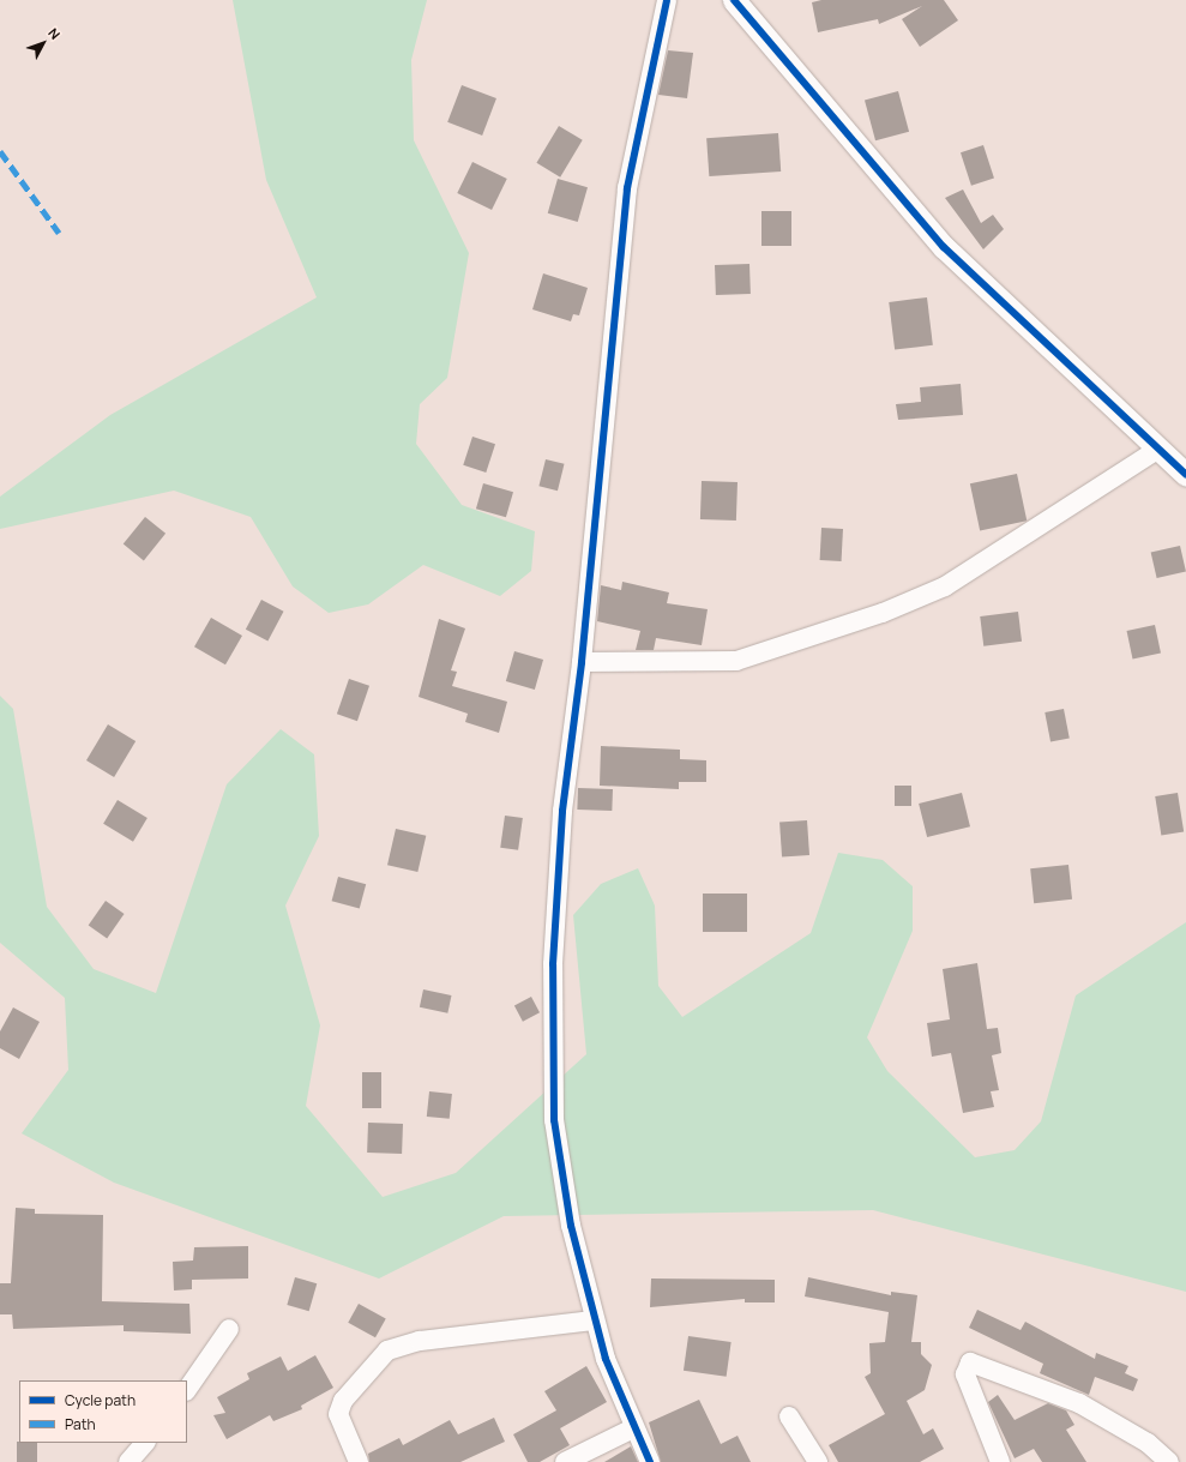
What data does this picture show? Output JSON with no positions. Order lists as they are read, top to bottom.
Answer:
{
  "legend": ["Cycle path", "Path"],
  "north": "top right"
}
